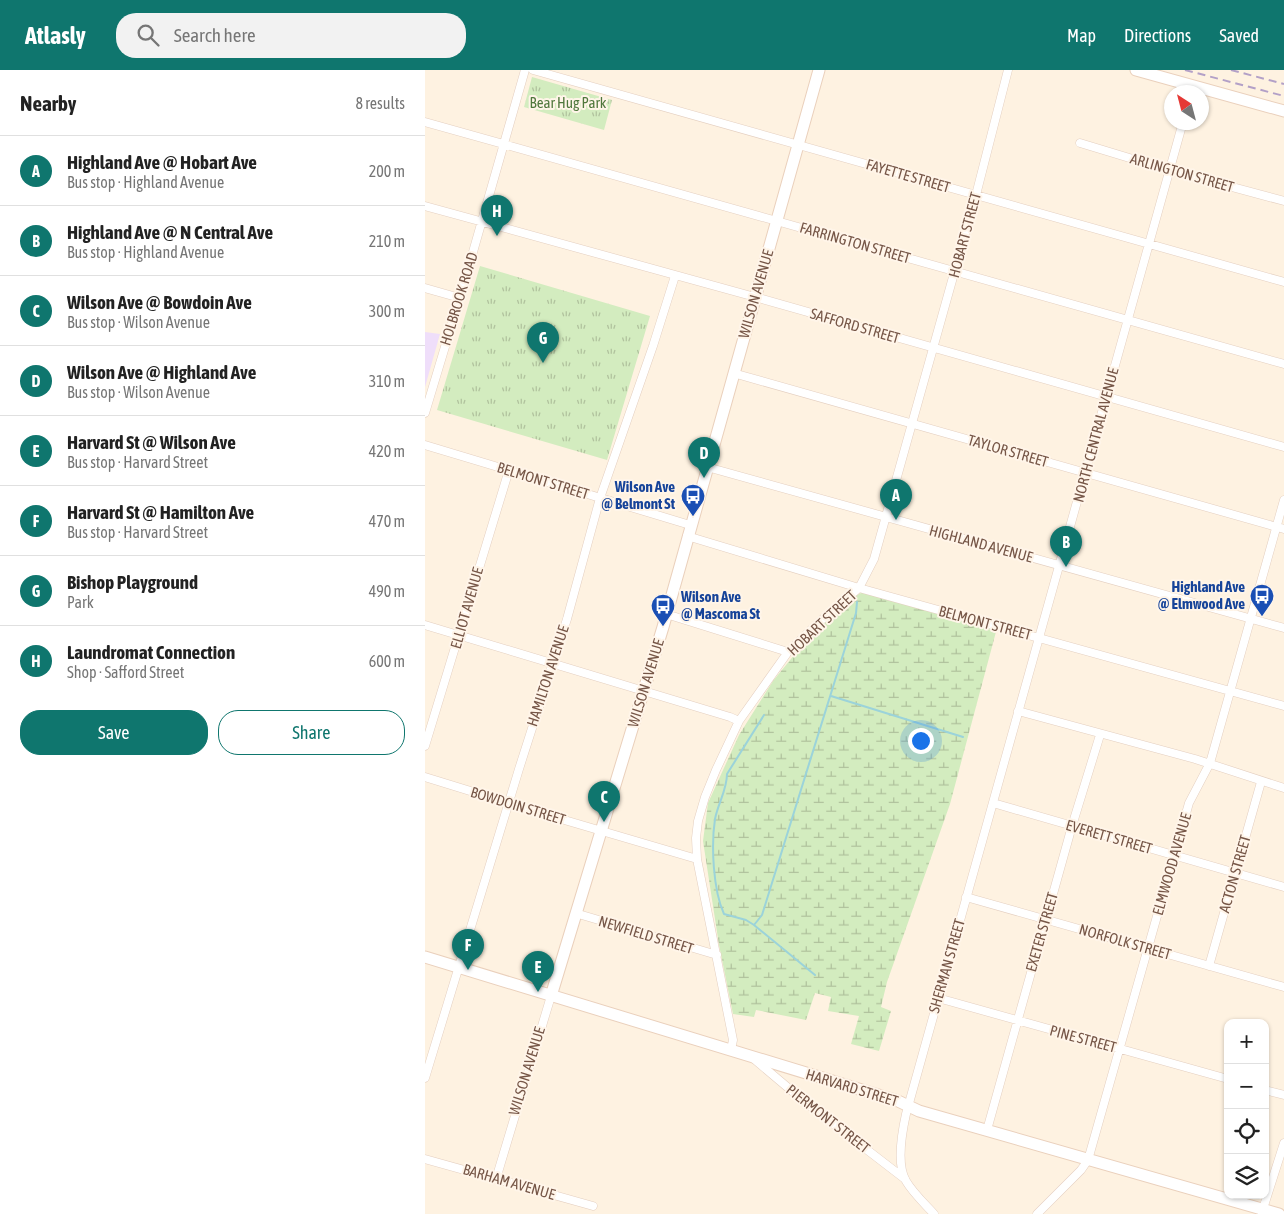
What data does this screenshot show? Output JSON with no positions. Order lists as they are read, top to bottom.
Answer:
{
  "streets": {
    "street": [
      "ARLINGTON STREET",
      "FAYETTE STREET",
      "HOBART STREET",
      "FARRINGTON STREET",
      "WILSON AVENUE",
      "HOLBROOK ROAD",
      "SAFFORD STREET",
      "NORTH CENTRAL AVENUE",
      "TAYLOR STREET",
      "BELMONT STREET",
      "HIGHLAND AVENUE",
      "ELLIOT AVENUE",
      "HAMILTON AVENUE",
      "BOWDOIN STREET",
      "EVERETT STREET",
      "ELMWOOD AVENUE",
      "ACTON STREET",
      "EXETER STREET",
      "NEWFIELD STREET",
      "NORFOLK STREET",
      "SHERMAN STREET",
      "PINE STREET",
      "HARVARD STREET",
      "PIERMONT STREET",
      "BARHAM AVENUE"
    ]
  },
  "crossings": [
    ["ARLINGTON STREET", "NORTH CENTRAL AVENUE"],
    ["FAYETTE STREET", "HOBART STREET"],
    ["FAYETTE STREET", "WILSON AVENUE"],
    ["FAYETTE STREET", "NORTH CENTRAL AVENUE"],
    ["HOBART STREET", "FARRINGTON STREET"],
    ["HOBART STREET", "SAFFORD STREET"],
    ["HOBART STREET", "TAYLOR STREET"],
    ["HOBART STREET", "BELMONT STREET"],
    ["HOBART STREET", "HIGHLAND AVENUE"],
    ["HOBART STREET", "BOWDOIN STREET"],
    ["HOBART STREET", "NEWFIELD STREET"],
    ["HOBART STREET", "HARVARD STREET"],
    ["FARRINGTON STREET", "WILSON AVENUE"],
    ["FARRINGTON STREET", "HOLBROOK ROAD"],
    ["FARRINGTON STREET", "NORTH CENTRAL AVENUE"],
    ["WILSON AVENUE", "SAFFORD STREET"],
    ["WILSON AVENUE", "TAYLOR STREET"],
    ["WILSON AVENUE", "BELMONT STREET"],
    ["WILSON AVENUE", "HIGHLAND AVENUE"],
    ["WILSON AVENUE", "BOWDOIN STREET"],
    ["WILSON AVENUE", "NEWFIELD STREET"],
    ["WILSON AVENUE", "HARVARD STREET"],
    ["WILSON AVENUE", "BARHAM AVENUE"],
    ["HOLBROOK ROAD", "SAFFORD STREET"],
    ["SAFFORD STREET", "NORTH CENTRAL AVENUE"],
    ["SAFFORD STREET", "HAMILTON AVENUE"],
    ["NORTH CENTRAL AVENUE", "TAYLOR STREET"],
    ["NORTH CENTRAL AVENUE", "BELMONT STREET"],
    ["NORTH CENTRAL AVENUE", "HIGHLAND AVENUE"],
    ["NORTH CENTRAL AVENUE", "SHERMAN STREET"],
    ["TAYLOR STREET", "ELMWOOD AVENUE"],
    ["BELMONT STREET", "ELLIOT AVENUE"],
    ["BELMONT STREET", "HAMILTON AVENUE"],
    ["BELMONT STREET", "ELMWOOD AVENUE"],
    ["HIGHLAND AVENUE", "ELMWOOD AVENUE"],
    ["HAMILTON AVENUE", "BOWDOIN STREET"],
    ["HAMILTON AVENUE", "HARVARD STREET"],
    ["EVERETT STREET", "ELMWOOD AVENUE"],
    ["EVERETT STREET", "ACTON STREET"],
    ["EVERETT STREET", "EXETER STREET"],
    ["EVERETT STREET", "SHERMAN STREET"],
    ["ELMWOOD AVENUE", "NORFOLK STREET"],
    ["ELMWOOD AVENUE", "PINE STREET"],
    ["ELMWOOD AVENUE", "HARVARD STREET"],
    ["ACTON STREET", "NORFOLK STREET"],
    ["EXETER STREET", "NORFOLK STREET"],
    ["EXETER STREET", "PINE STREET"],
    ["EXETER STREET", "HARVARD STREET"],
    ["NORFOLK STREET", "SHERMAN STREET"],
    ["SHERMAN STREET", "PINE STREET"],
    ["SHERMAN STREET", "HARVARD STREET"],
    ["SHERMAN STREET", "PIERMONT STREET"],
    ["HARVARD STREET", "PIERMONT STREET"]
  ],
  "parks": ["Bear Hug Park"],
  "places": {
    "bus stop": ["Wilson Ave @ Belmont St", "Highland Ave @ Elmwood Ave", "Wilson Ave @ Mascoma St"]
  },
  "north": "top left",
  "page": {
    "header": "Atlasly",
    "search": "Search here",
    "nav": ["Map", "Directions", "Saved"],
    "heading": ["Nearby", "8 results"],
    "list": [
      {
        "mark": "A",
        "name": "Highland Ave @ Hobart Ave",
        "note": "Bus stop · Highland Avenue",
        "value": "200 m"
      },
      {
        "mark": "B",
        "name": "Highland Ave @ N Central Ave",
        "note": "Bus stop · Highland Avenue",
        "value": "210 m"
      },
      {
        "mark": "C",
        "name": "Wilson Ave @ Bowdoin Ave",
        "note": "Bus stop · Wilson Avenue",
        "value": "300 m"
      },
      {
        "mark": "D",
        "name": "Wilson Ave @ Highland Ave",
        "note": "Bus stop · Wilson Avenue",
        "value": "310 m"
      },
      {
        "mark": "E",
        "name": "Harvard St @ Wilson Ave",
        "note": "Bus stop · Harvard Street",
        "value": "420 m"
      },
      {
        "mark": "F",
        "name": "Harvard St @ Hamilton Ave",
        "note": "Bus stop · Harvard Street",
        "value": "470 m"
      },
      {
        "mark": "G",
        "name": "Bishop Playground",
        "note": "Park",
        "value": "490 m"
      },
      {
        "mark": "H",
        "name": "Laundromat Connection",
        "note": "Shop · Safford Street",
        "value": "600 m"
      }
    ],
    "pins": [
      "H",
      "G",
      "D",
      "A",
      "B",
      "C",
      "F",
      "E"
    ],
    "buttons": ["Save", "Share"],
    "map_buttons": ["+", "−"]
  }
}
